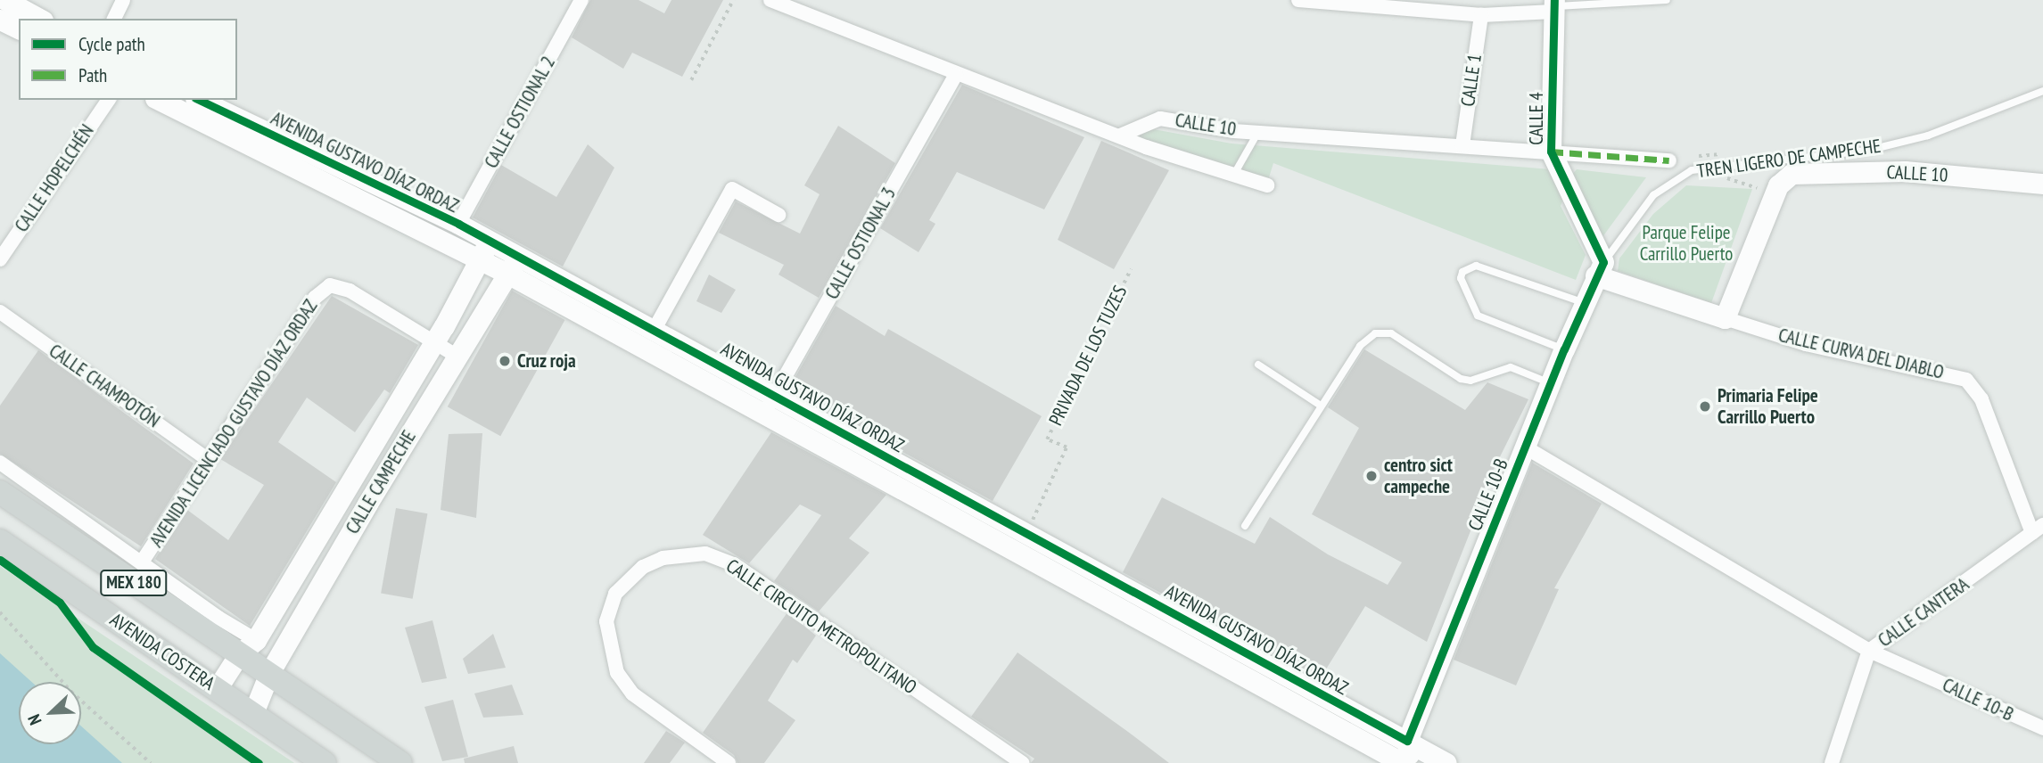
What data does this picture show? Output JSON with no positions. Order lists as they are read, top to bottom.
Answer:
{
  "streets": {
    "main road": ["MEX 180", "AVENIDA COSTERA"],
    "street": [
      "CALLE 1",
      "CALLE OSTIONAL 2",
      "CALLE 4",
      "CALLE 10",
      "AVENIDA GUSTAVO DÍAZ ORDAZ",
      "CALLE HOPELCHÉN",
      "CALLE OSTIONAL 3",
      "CALLE CURVA DEL DIABLO",
      "CALLE CHAMPOTÓN",
      "AVENIDA LICENCIADO GUSTAVO DÍAZ ORDAZ",
      "CALLE CAMPECHE",
      "CALLE 10-B",
      "CALLE CANTERA",
      "CALLE CIRCUITO METROPOLITANO"
    ],
    "lane": ["TREN LIGERO DE CAMPECHE"],
    "path": ["PRIVADA DE LOS TUZES"]
  },
  "crossings": [
    ["CALLE 1", "CALLE 10"],
    ["CALLE OSTIONAL 2", "AVENIDA GUSTAVO DÍAZ ORDAZ"],
    ["CALLE 4", "CALLE 10"],
    ["CALLE 4", "TREN LIGERO DE CAMPECHE"],
    ["CALLE 4", "CALLE CURVA DEL DIABLO"],
    ["CALLE 4", "CALLE 10-B"],
    ["CALLE 10", "CALLE CURVA DEL DIABLO"],
    ["TREN LIGERO DE CAMPECHE", "CALLE CURVA DEL DIABLO"],
    ["TREN LIGERO DE CAMPECHE", "CALLE 10-B"],
    ["AVENIDA GUSTAVO DÍAZ ORDAZ", "CALLE OSTIONAL 3"],
    ["AVENIDA GUSTAVO DÍAZ ORDAZ", "PRIVADA DE LOS TUZES"],
    ["AVENIDA GUSTAVO DÍAZ ORDAZ", "CALLE CAMPECHE"],
    ["AVENIDA GUSTAVO DÍAZ ORDAZ", "CALLE 10-B"],
    ["CALLE CURVA DEL DIABLO", "CALLE 10-B"],
    ["CALLE CURVA DEL DIABLO", "CALLE CANTERA"],
    ["CALLE CHAMPOTÓN", "AVENIDA LICENCIADO GUSTAVO DÍAZ ORDAZ"],
    ["AVENIDA LICENCIADO GUSTAVO DÍAZ ORDAZ", "CALLE CAMPECHE"],
    ["CALLE CAMPECHE", "MEX 180"],
    ["CALLE CAMPECHE", "AVENIDA COSTERA"],
    ["CALLE 10-B", "CALLE CANTERA"]
  ],
  "parks": ["Parque Felipe Carrillo Puerto"],
  "places": ["Cruz roja", "Primaria Felipe Carrillo Puerto", "centro sict campeche"],
  "legend": ["Cycle path", "Path"],
  "north": "bottom left"
}
